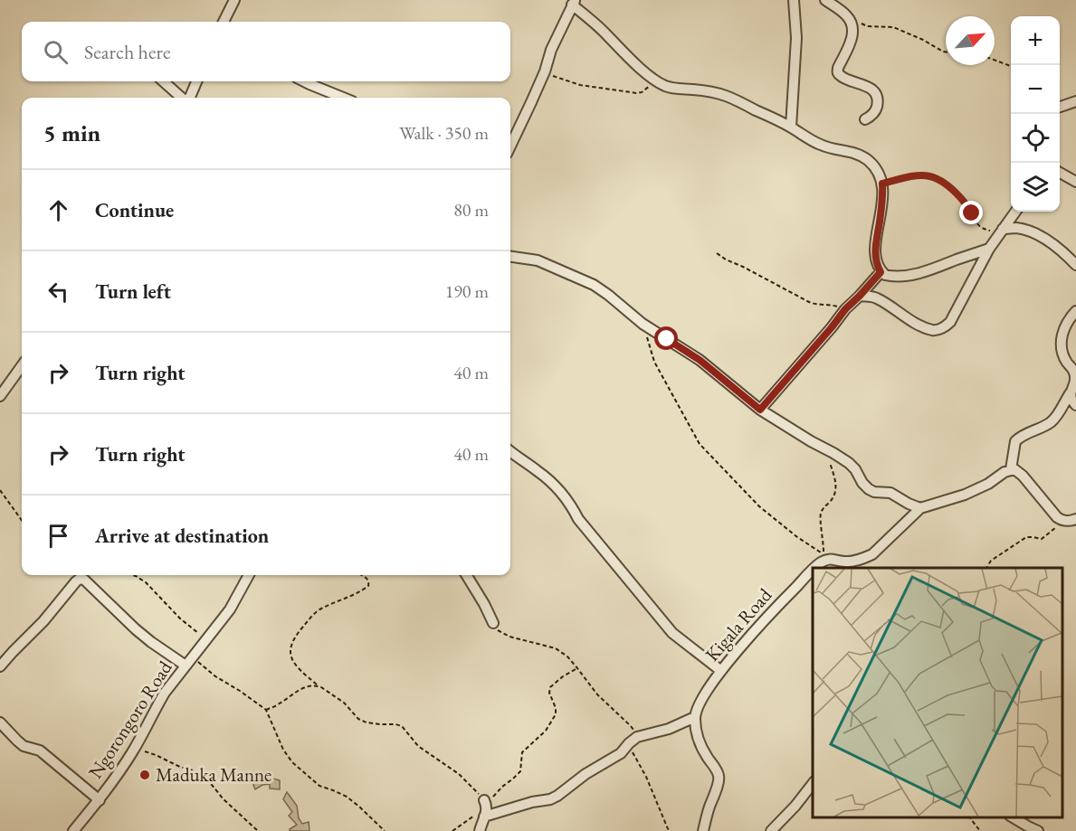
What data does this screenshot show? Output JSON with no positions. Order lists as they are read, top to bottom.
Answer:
{
  "streets": {
    "street": ["Kigala Road", "Ngorongoro Road"]
  },
  "places": ["Maduka Manne"],
  "north": "top right",
  "page": {
    "map_buttons": ["+", "−"],
    "search": "Search here",
    "heading": ["5 min", "Walk · 350 m"],
    "list": [
      ["Continue", "80 m"],
      ["Turn left", "190 m"],
      ["Turn right", "40 m"],
      ["Turn right", "40 m"],
      "Arrive at destination"
    ]
  }
}
